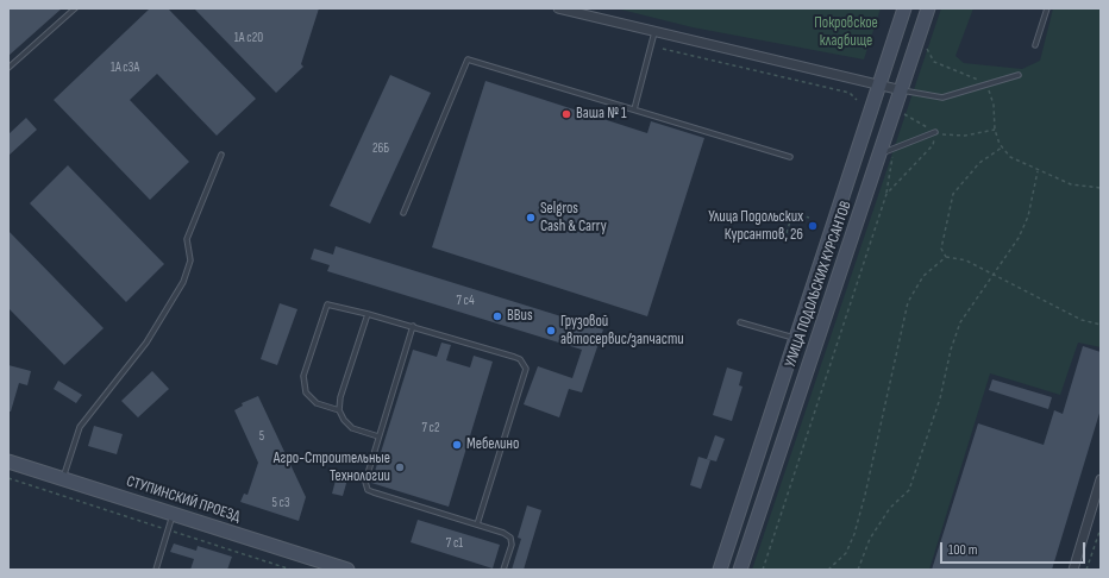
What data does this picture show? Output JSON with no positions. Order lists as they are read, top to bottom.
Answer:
{
  "streets": {
    "main road": ["УЛИЦА ПОДОЛЬСКИХ КУРСАНТОВ", "СТУПИНСКИЙ ПРОЕЗД"]
  },
  "parks": ["Покровское кладбище"],
  "places": [
    "Ваша № 1",
    "Selgros Cash & Carry",
    "Улица Подольских Курсантов, 26",
    "BBus",
    "Грузовой автосервис/запчасти",
    "Мебелино",
    "Агро-Строительные Технологии"
  ],
  "house_numbers": [
    "1А с20",
    "1А с3А",
    "26Б",
    "7 с4",
    "7 с2",
    "5",
    "5 с3",
    "7 с1"
  ],
  "scale_bar": "100 m"
}
